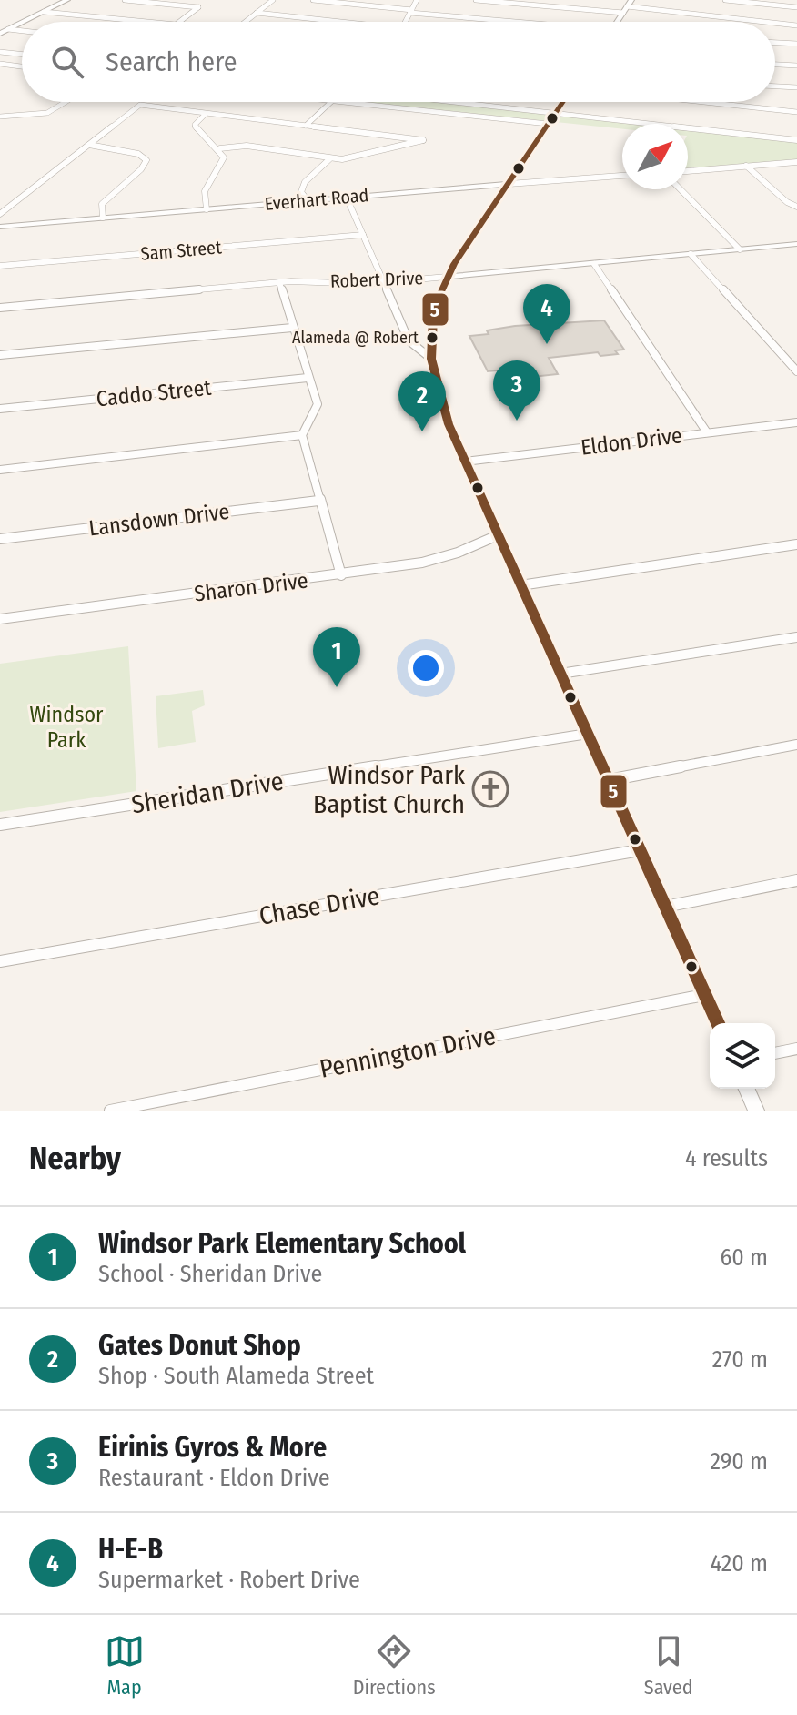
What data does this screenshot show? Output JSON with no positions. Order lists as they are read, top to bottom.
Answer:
{
  "streets": {
    "main road": ["Everhart Road", "Robert Drive"],
    "street": [
      "Sam Street",
      "Caddo Street",
      "Eldon Drive",
      "Lansdown Drive",
      "Sharon Drive",
      "Sheridan Drive",
      "Chase Drive",
      "Pennington Drive"
    ]
  },
  "parks": ["Windsor Park"],
  "places": {
    "other": ["Alameda @ Robert"],
    "church": ["Windsor Park Baptist Church"]
  },
  "lines": ["transit line 5"],
  "north": "top right",
  "page": {
    "search": "Search here",
    "pins": [
      "4",
      "3",
      "2",
      "1"
    ],
    "heading": ["Nearby", "4 results"],
    "list": [
      {
        "mark": "1",
        "name": "Windsor Park Elementary School",
        "note": "School · Sheridan Drive",
        "value": "60 m"
      },
      {
        "mark": "2",
        "name": "Gates Donut Shop",
        "note": "Shop · South Alameda Street",
        "value": "270 m"
      },
      {
        "mark": "3",
        "name": "Eirinis Gyros & More",
        "note": "Restaurant · Eldon Drive",
        "value": "290 m"
      },
      {
        "mark": "4",
        "name": "H-E-B",
        "note": "Supermarket · Robert Drive",
        "value": "420 m"
      }
    ],
    "nav": ["Map", "Directions", "Saved"]
  }
}
